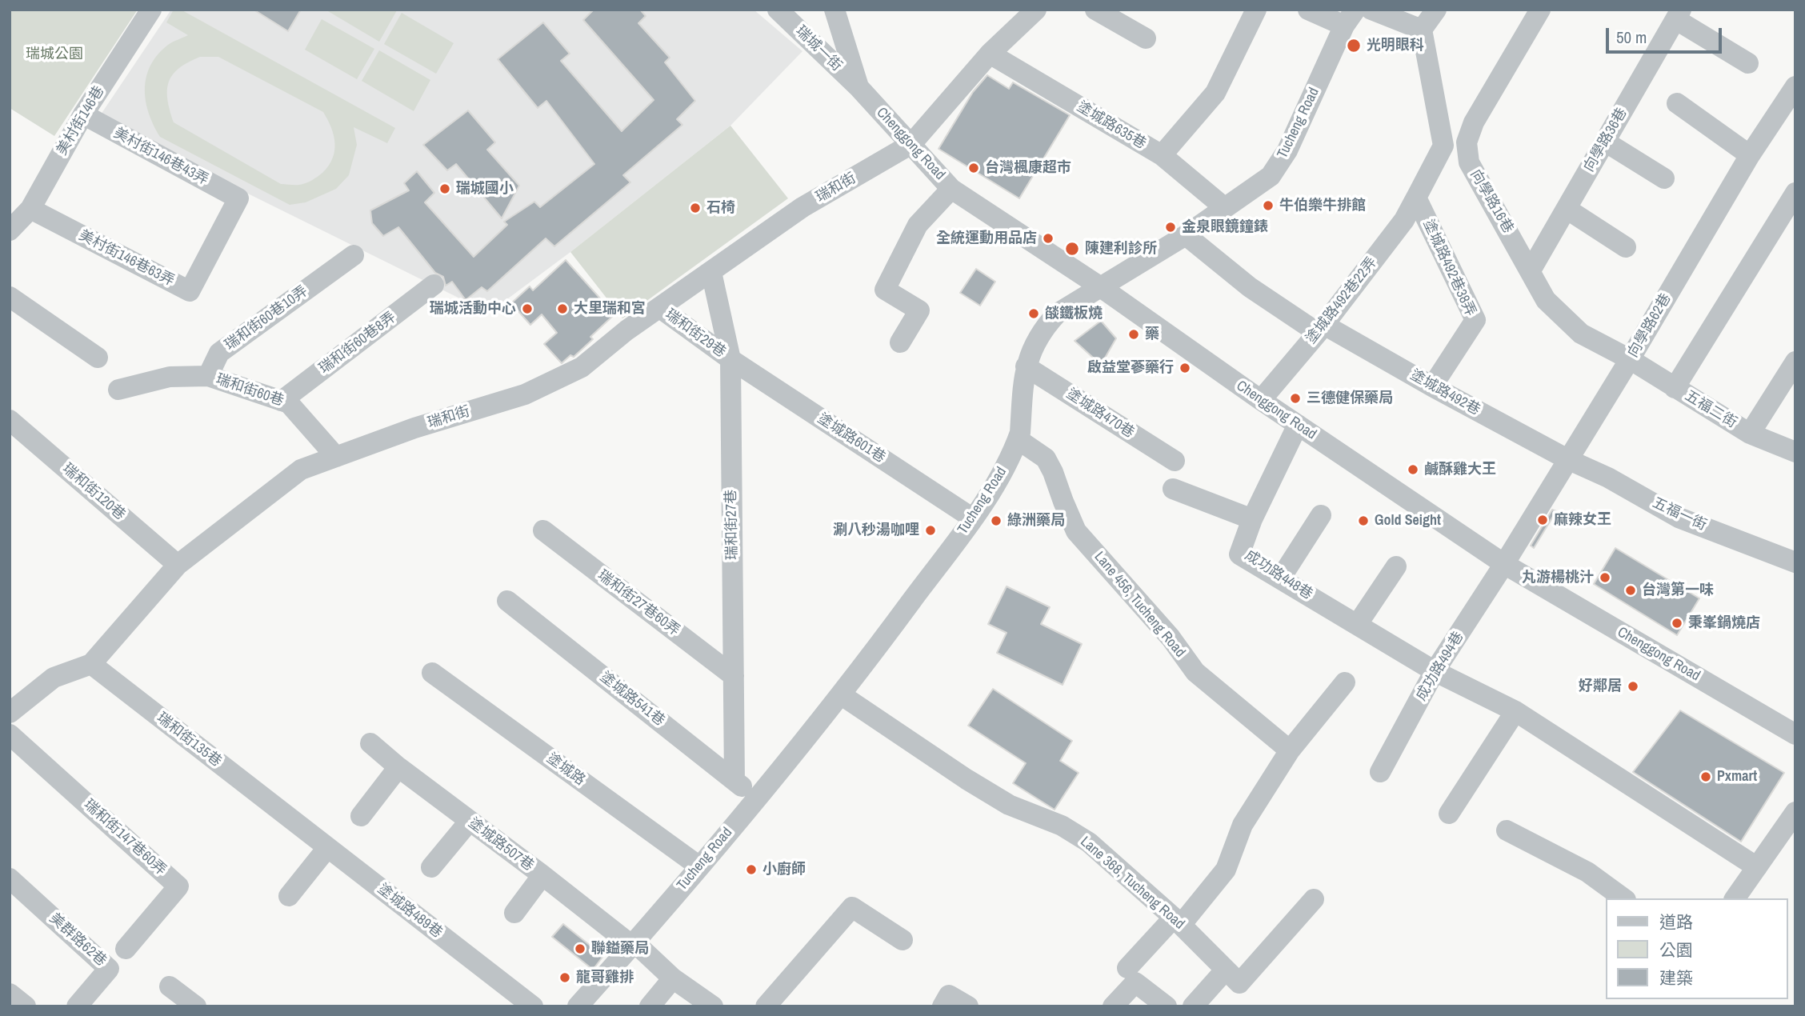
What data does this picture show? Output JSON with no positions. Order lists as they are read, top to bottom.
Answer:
{
  "streets": {
    "street": [
      "瑞城一街",
      "美村街146巷",
      "Tucheng Road",
      "塗城路635巷",
      "向學路36巷",
      "Chenggong Road",
      "美村街146巷43弄",
      "瑞和街",
      "向學路16巷",
      "美村街146巷63弄",
      "塗城路492巷38弄",
      "塗城路492巷22弄",
      "瑞和街60巷10弄",
      "向學路62巷",
      "瑞和街29巷",
      "瑞和街60巷8弄",
      "瑞和街60巷",
      "塗城路492巷",
      "五福二街",
      "塗城路470巷",
      "塗城路601巷",
      "瑞和街120巷",
      "五福一街",
      "瑞和街27巷",
      "成功路448巷",
      "瑞和街27巷60弄",
      "Lane 456, Tucheng Road",
      "成功路494巷",
      "塗城路541巷",
      "瑞和街135巷",
      "塗城路",
      "瑞和街147巷60弄",
      "塗城路507巷",
      "Lane 368, Tucheng Road",
      "塗城路489巷",
      "美群路62巷"
    ]
  },
  "crossings": [
    ["瑞城一街", "Chenggong Road"],
    ["美村街146巷", "美村街146巷43弄"],
    ["美村街146巷", "美村街146巷63弄"],
    ["Tucheng Road", "塗城路635巷"],
    ["Tucheng Road", "Chenggong Road"],
    ["Tucheng Road", "塗城路492巷"],
    ["Tucheng Road", "塗城路470巷"],
    ["Tucheng Road", "塗城路601巷"],
    ["Tucheng Road", "Lane 456, Tucheng Road"],
    ["Tucheng Road", "塗城路541巷"],
    ["Tucheng Road", "塗城路"],
    ["Tucheng Road", "塗城路507巷"],
    ["Tucheng Road", "Lane 368, Tucheng Road"],
    ["塗城路635巷", "瑞和街"],
    ["向學路36巷", "向學路16巷"],
    ["Chenggong Road", "瑞和街"],
    ["Chenggong Road", "塗城路492巷22弄"],
    ["Chenggong Road", "向學路62巷"],
    ["Chenggong Road", "成功路448巷"],
    ["Chenggong Road", "成功路494巷"],
    ["美村街146巷43弄", "美村街146巷63弄"],
    ["瑞和街", "瑞和街29巷"],
    ["瑞和街", "瑞和街60巷"],
    ["瑞和街", "瑞和街120巷"],
    ["瑞和街", "瑞和街27巷"],
    ["瑞和街", "瑞和街135巷"],
    ["向學路16巷", "向學路62巷"],
    ["向學路16巷", "五福二街"],
    ["塗城路492巷38弄", "塗城路492巷22弄"],
    ["塗城路492巷38弄", "塗城路492巷"],
    ["塗城路492巷22弄", "塗城路492巷"],
    ["瑞和街60巷10弄", "瑞和街60巷"],
    ["向學路62巷", "塗城路492巷"],
    ["向學路62巷", "五福二街"],
    ["向學路62巷", "五福一街"],
    ["向學路62巷", "成功路494巷"],
    ["瑞和街29巷", "塗城路601巷"],
    ["瑞和街29巷", "瑞和街27巷"],
    ["瑞和街60巷8弄", "瑞和街60巷"],
    ["塗城路492巷", "五福一街"],
    ["塗城路601巷", "瑞和街27巷"],
    ["瑞和街27巷", "瑞和街27巷60弄"],
    ["瑞和街27巷", "塗城路541巷"],
    ["成功路448巷", "成功路494巷"],
    ["瑞和街135巷", "塗城路489巷"]
  ],
  "parks": ["瑞城公園"],
  "places": [
    "光明眼科",
    "台灣楓康超市",
    "瑞城國小",
    "牛伯樂牛排館",
    "石椅",
    "金泉眼鏡鐘錶",
    "全統運動用品店",
    "陳建利診所",
    "瑞城活動中心",
    "大里瑞和宮",
    "燄鐵板燒",
    "藥",
    "啟益堂蔘藥行",
    "三德健保藥局",
    "鹹酥雞大王",
    "麻辣女王",
    "綠洲藥局",
    "Gold Seight",
    "涮八秒湯咖哩",
    "丸游楊桃汁",
    "台灣第一味",
    "秉峯鍋燒店",
    "好鄰居",
    "Pxmart",
    "小廚師",
    "聯鎰藥局",
    "龍哥雞排"
  ],
  "legend": ["道路", "公園", "建築"],
  "scale_bar": "50 m"
}
